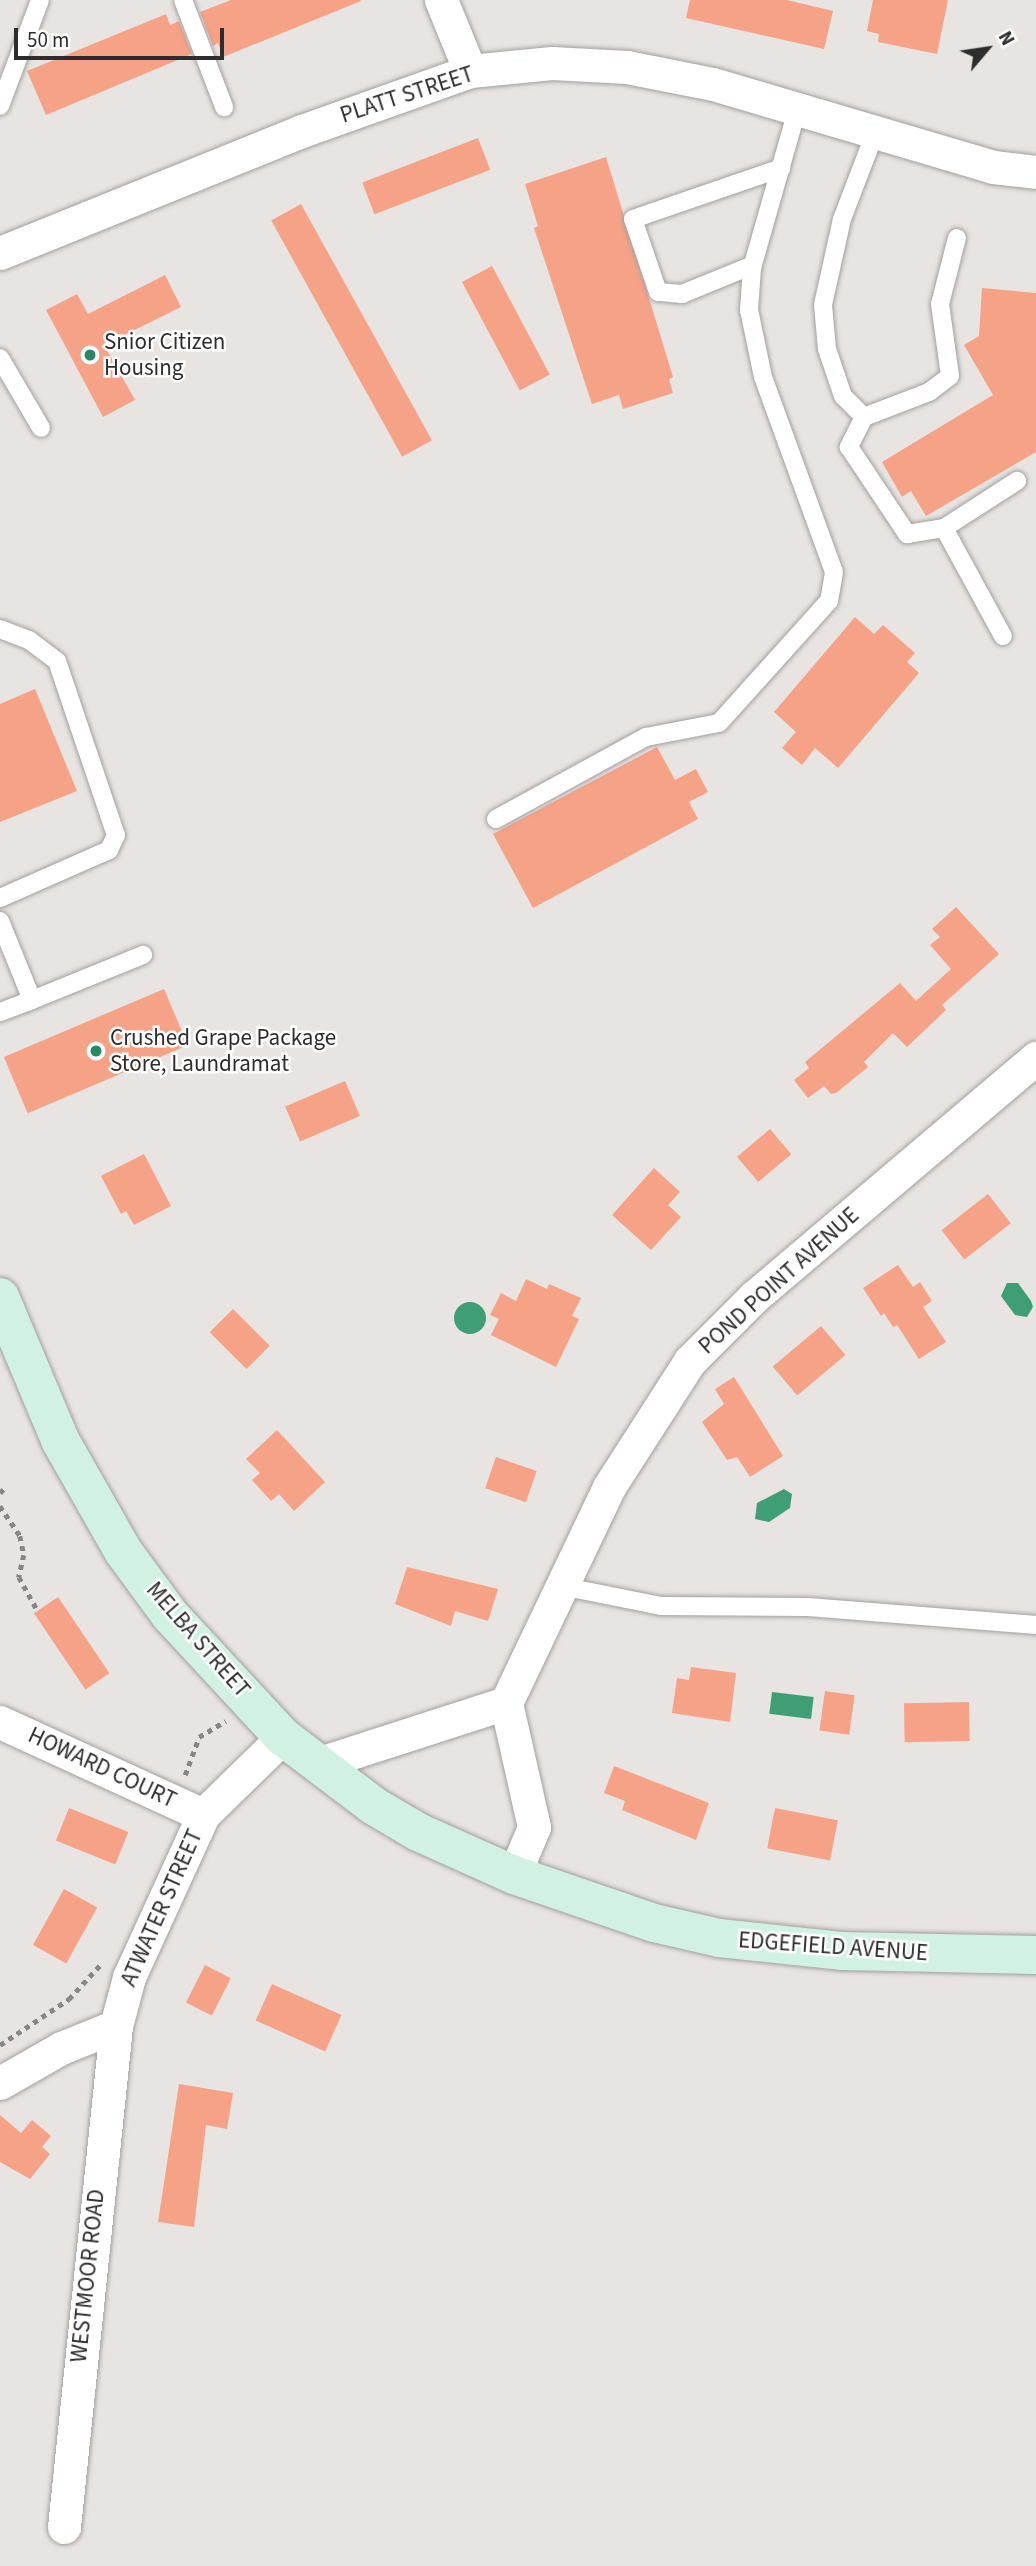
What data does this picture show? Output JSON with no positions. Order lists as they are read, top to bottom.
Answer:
{
  "streets": {
    "main road": ["MELBA STREET", "EDGEFIELD AVENUE"],
    "street": [
      "PLATT STREET",
      "POND POINT AVENUE",
      "HOWARD COURT",
      "ATWATER STREET",
      "WESTMOOR ROAD"
    ]
  },
  "crossings": [
    ["MELBA STREET", "ATWATER STREET"],
    ["MELBA STREET", "EDGEFIELD AVENUE"],
    ["HOWARD COURT", "ATWATER STREET"],
    ["ATWATER STREET", "WESTMOOR ROAD"]
  ],
  "places": ["Snior Citizen Housing", "Crushed Grape Package Store, Laundramat"],
  "scale_bar": "50 m",
  "north": "top right"
}
